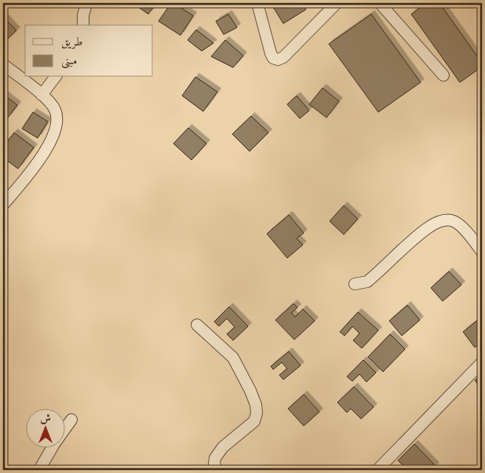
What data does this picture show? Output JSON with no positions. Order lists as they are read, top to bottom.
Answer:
{
  "legend": ["طريق", "مبنى"],
  "north": "top"
}
